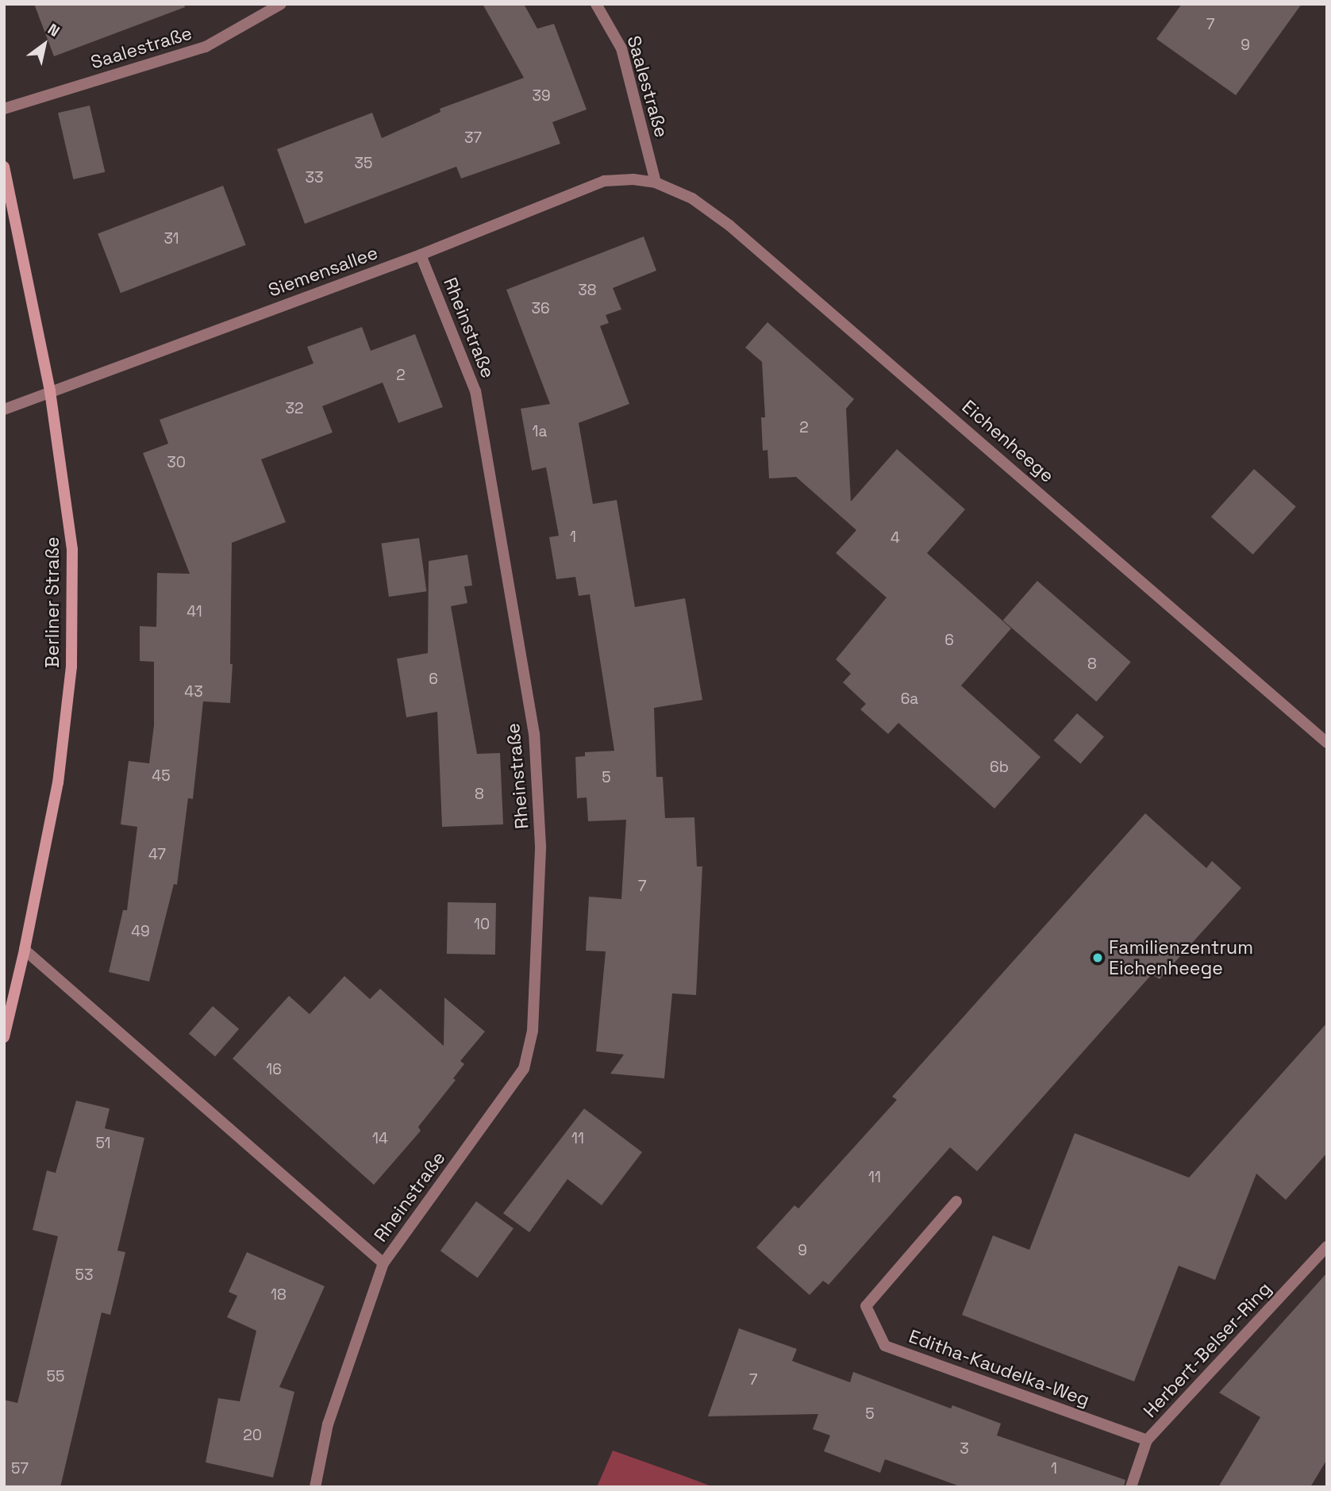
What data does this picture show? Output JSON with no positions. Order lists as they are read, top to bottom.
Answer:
{
  "streets": {
    "street": [
      "Saalestraße",
      "Siemensallee",
      "Rheinstraße",
      "Eichenheege",
      "Berliner Straße",
      "Herbert-Belser-Ring",
      "Editha-Kaudelka-Weg"
    ]
  },
  "crossings": [
    ["Saalestraße", "Siemensallee"],
    ["Saalestraße", "Eichenheege"],
    ["Siemensallee", "Rheinstraße"],
    ["Siemensallee", "Eichenheege"],
    ["Siemensallee", "Berliner Straße"],
    ["Rheinstraße", "Berliner Straße"],
    ["Herbert-Belser-Ring", "Editha-Kaudelka-Weg"]
  ],
  "places": ["Familienzentrum Eichenheege"],
  "house_numbers": [
    "7",
    "9",
    "39",
    "37",
    "35",
    "33",
    "31",
    "38",
    "36",
    "2",
    "32",
    "2",
    "1a",
    "30",
    "1",
    "4",
    "41",
    "6",
    "8",
    "6",
    "43",
    "6a",
    "6b",
    "45",
    "5",
    "8",
    "47",
    "7",
    "10",
    "49",
    "16",
    "14",
    "11",
    "51",
    "11",
    "9",
    "53",
    "18",
    "55",
    "7",
    "5",
    "20",
    "3",
    "57",
    "1"
  ],
  "north": "top right"
}
